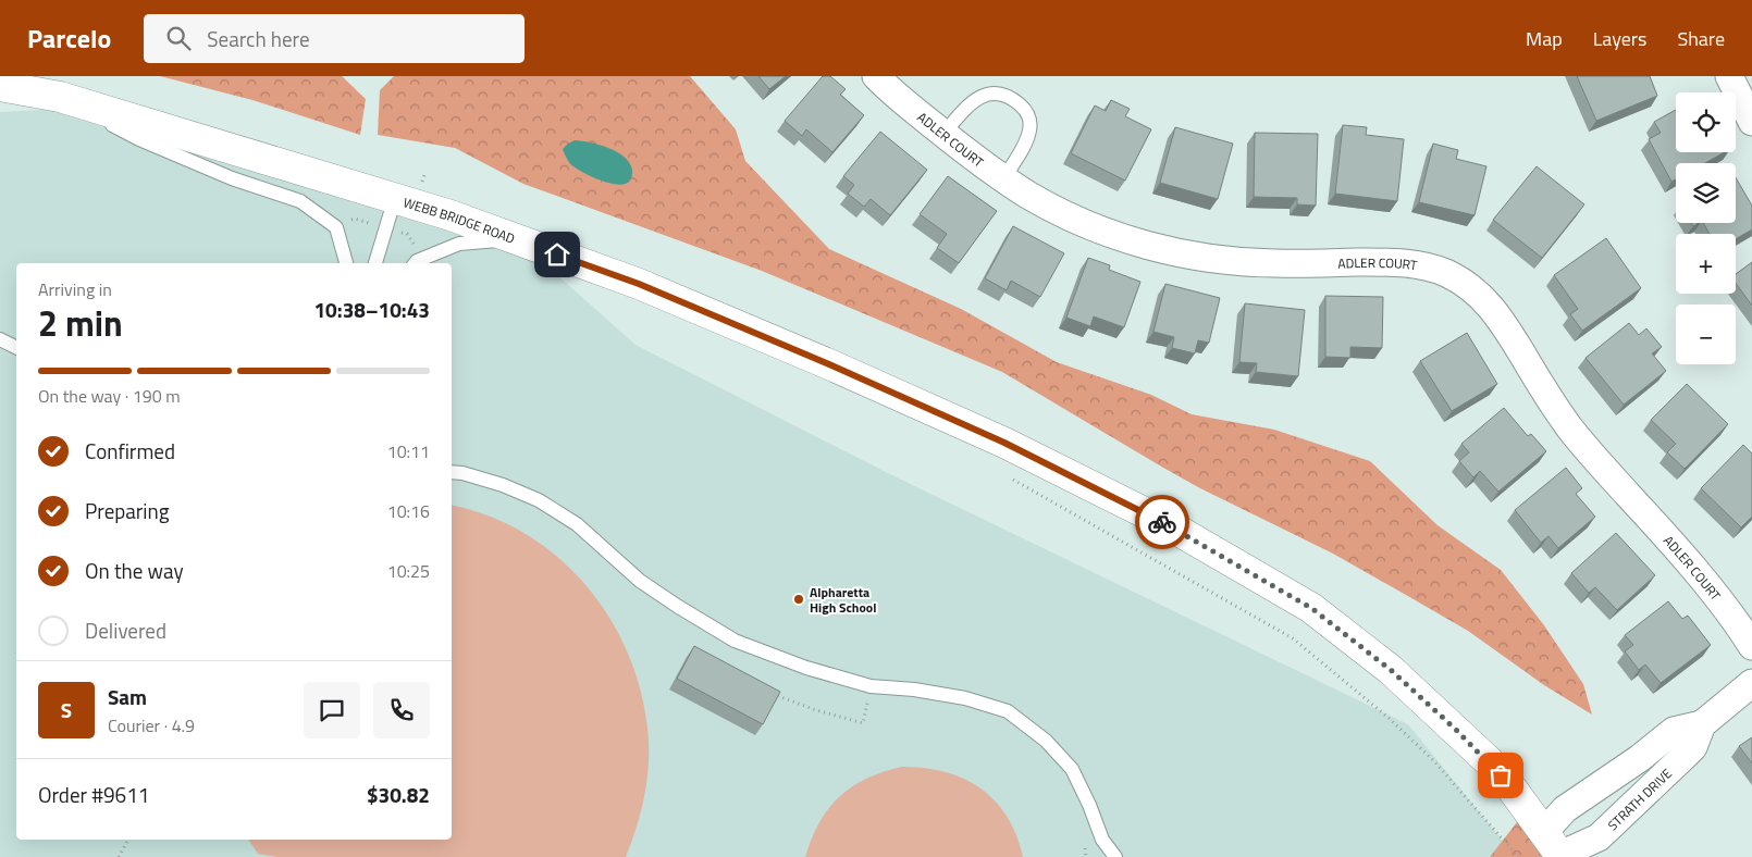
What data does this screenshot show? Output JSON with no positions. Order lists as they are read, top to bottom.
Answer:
{
  "streets": {
    "street": ["ADLER COURT", "WEBB BRIDGE ROAD", "STRATH DRIVE"]
  },
  "crossings": [
    ["WEBB BRIDGE ROAD", "STRATH DRIVE"]
  ],
  "places": ["Alpharetta High School"],
  "page": {
    "header": "Parcelo",
    "search": "Search here",
    "nav": ["Map", "Layers", "Share"],
    "map_buttons": ["+", "−"],
    "heading": ["2 min", "Arriving in", "10:38–10:43"],
    "panel": [
      "Sam",
      "Courier · 4.9",
      "Order #9611",
      "$30.82"
    ],
    "bar": "On the way · 190 m",
    "list": [
      ["Confirmed", "10:11"],
      ["Preparing", "10:16"],
      ["On the way", "10:25"],
      "Delivered"
    ],
    "round": "S"
  }
}
